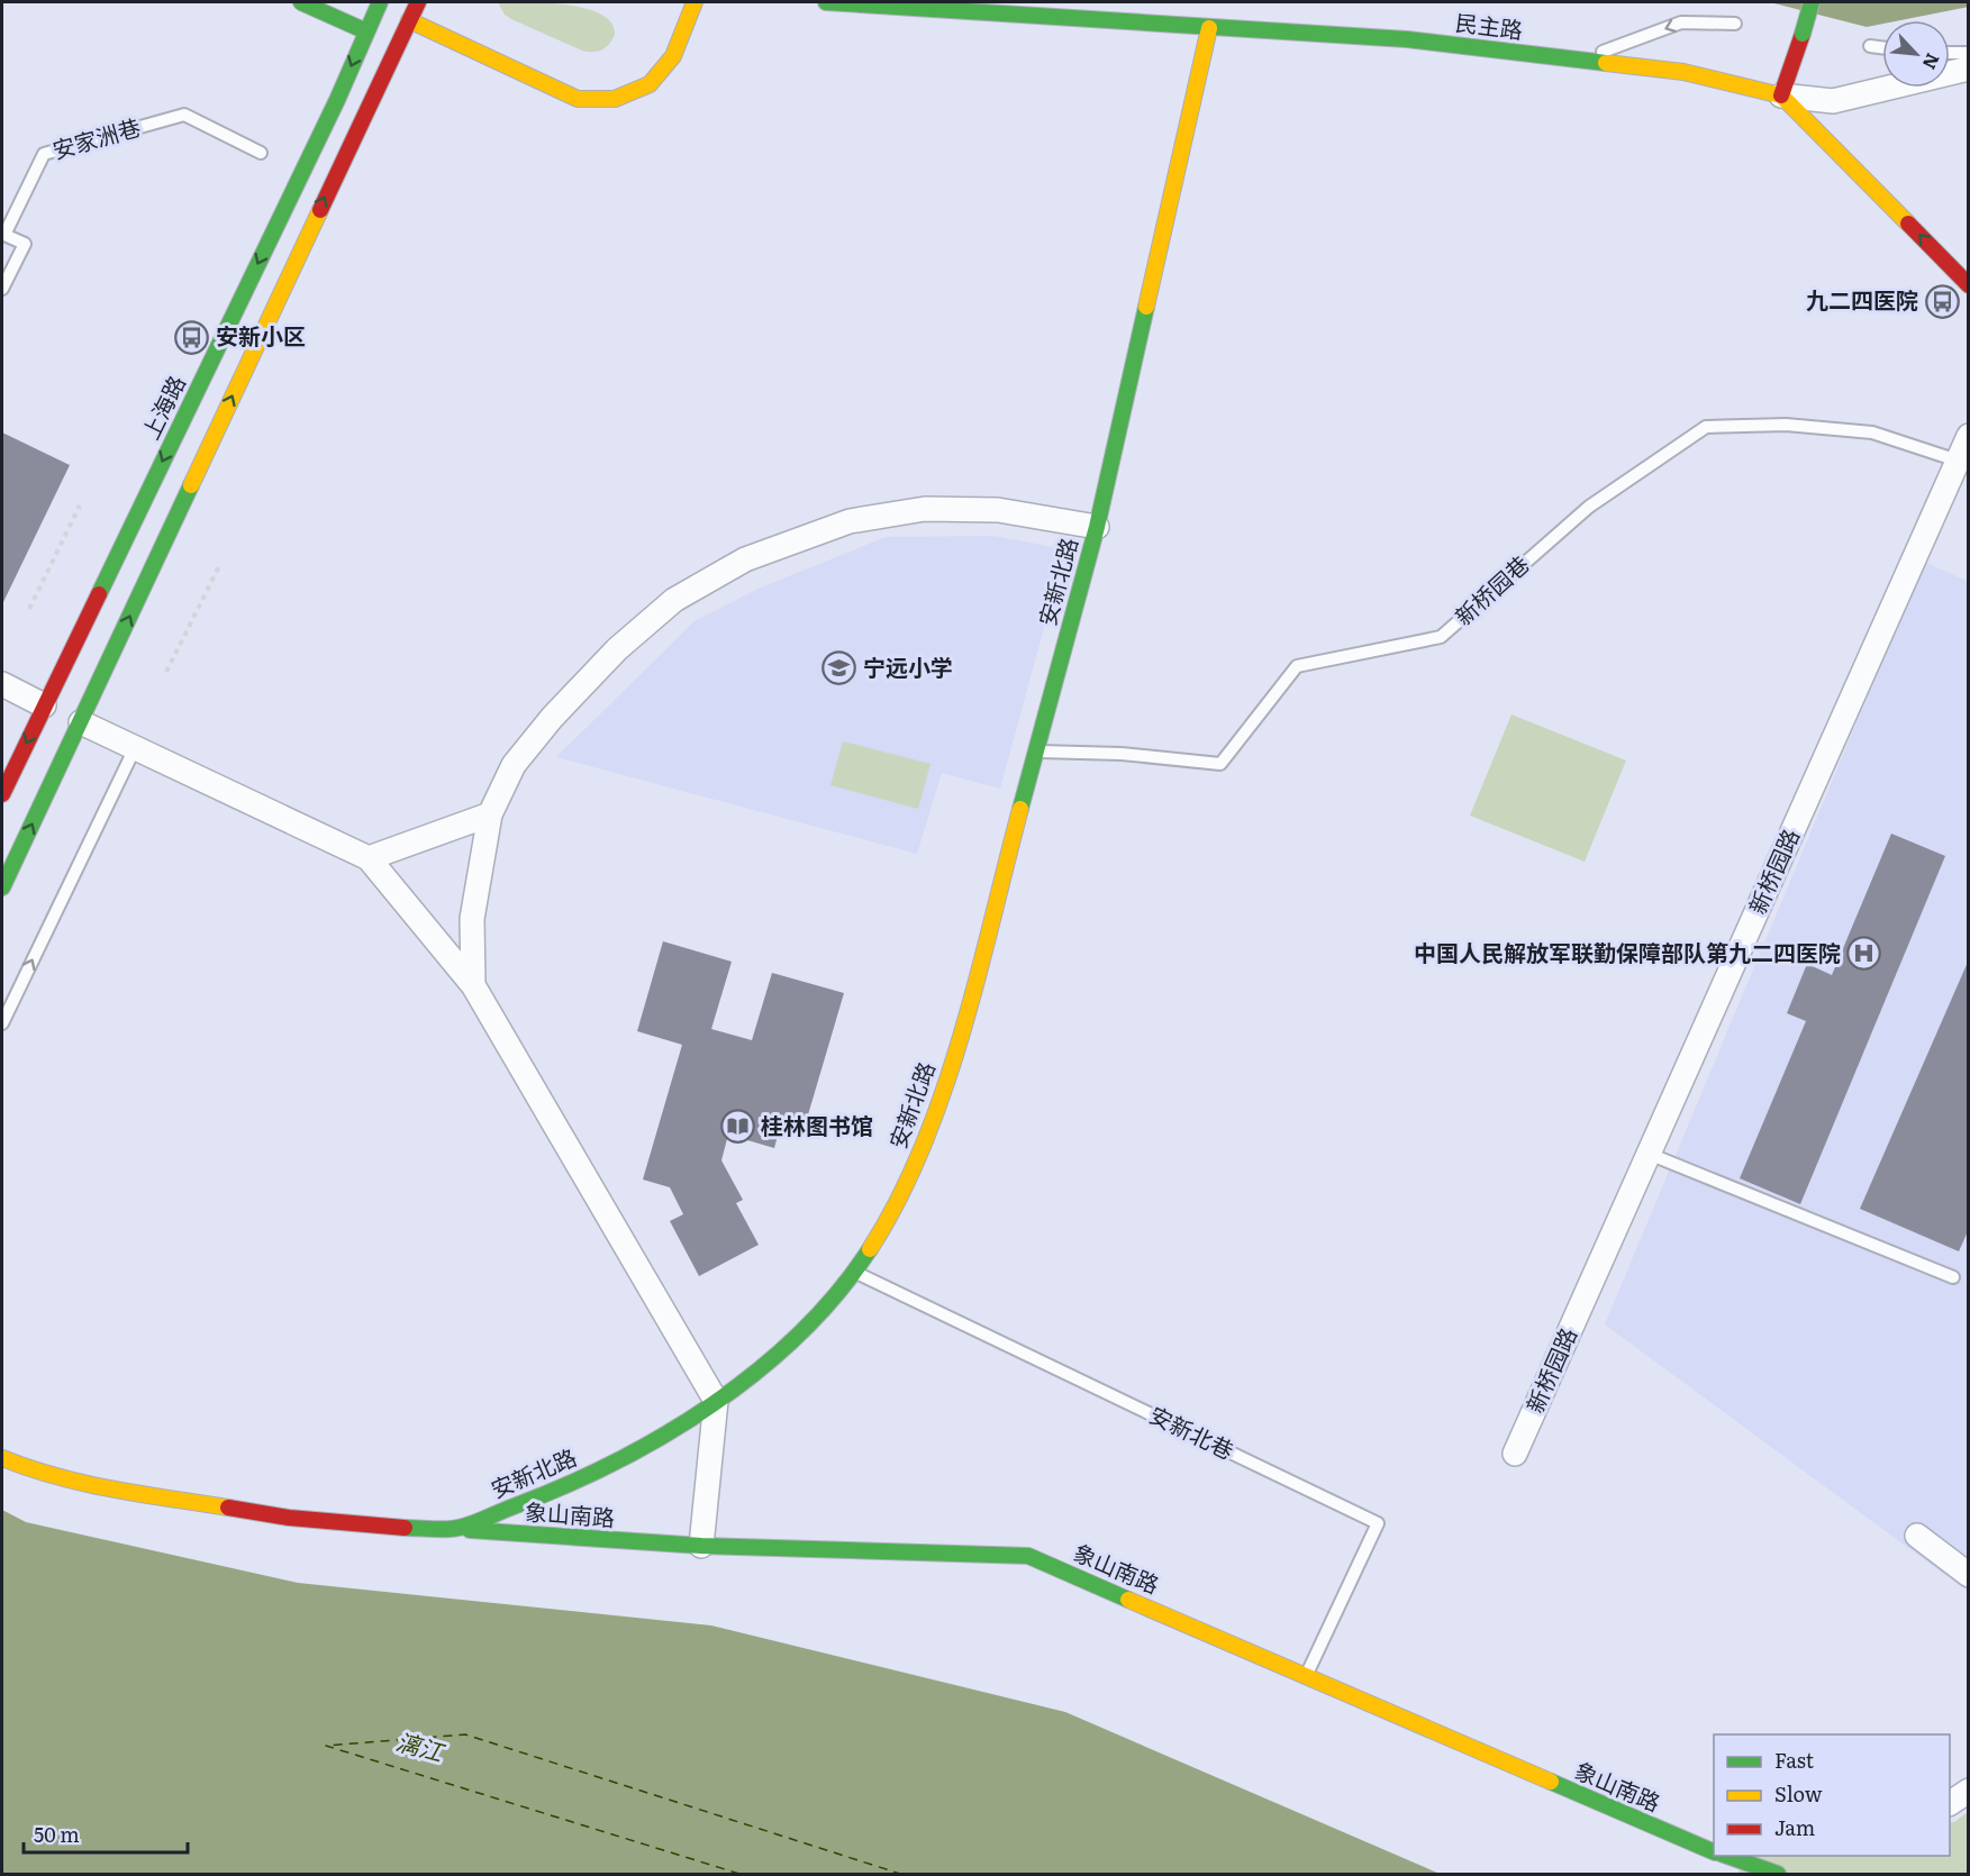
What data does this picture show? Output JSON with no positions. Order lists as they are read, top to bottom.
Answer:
{
  "streets": {
    "main road": [
      "民主路",
      "上海路",
      "安新北路",
      "象山南路"
    ],
    "street": ["新桥园路"],
    "lane": ["安家洲巷", "新桥园巷", "安新北巷"]
  },
  "crossings": [
    ["民主路", "安新北路"],
    ["安新北路", "新桥园巷"],
    ["安新北路", "安新北巷"],
    ["安新北路", "象山南路"],
    ["新桥园巷", "新桥园路"],
    ["安新北巷", "象山南路"]
  ],
  "water": ["漓江"],
  "places": {
    "bus stop": ["九二四医院", "安新小区"],
    "school or university": ["宁远小学"],
    "hospital": ["中国人民解放军联勤保障部队第九二四医院"],
    "library": ["桂林图书馆"]
  },
  "legend": ["Fast", "Slow", "Jam"],
  "scale_bar": "50 m",
  "north": "bottom right"
}
